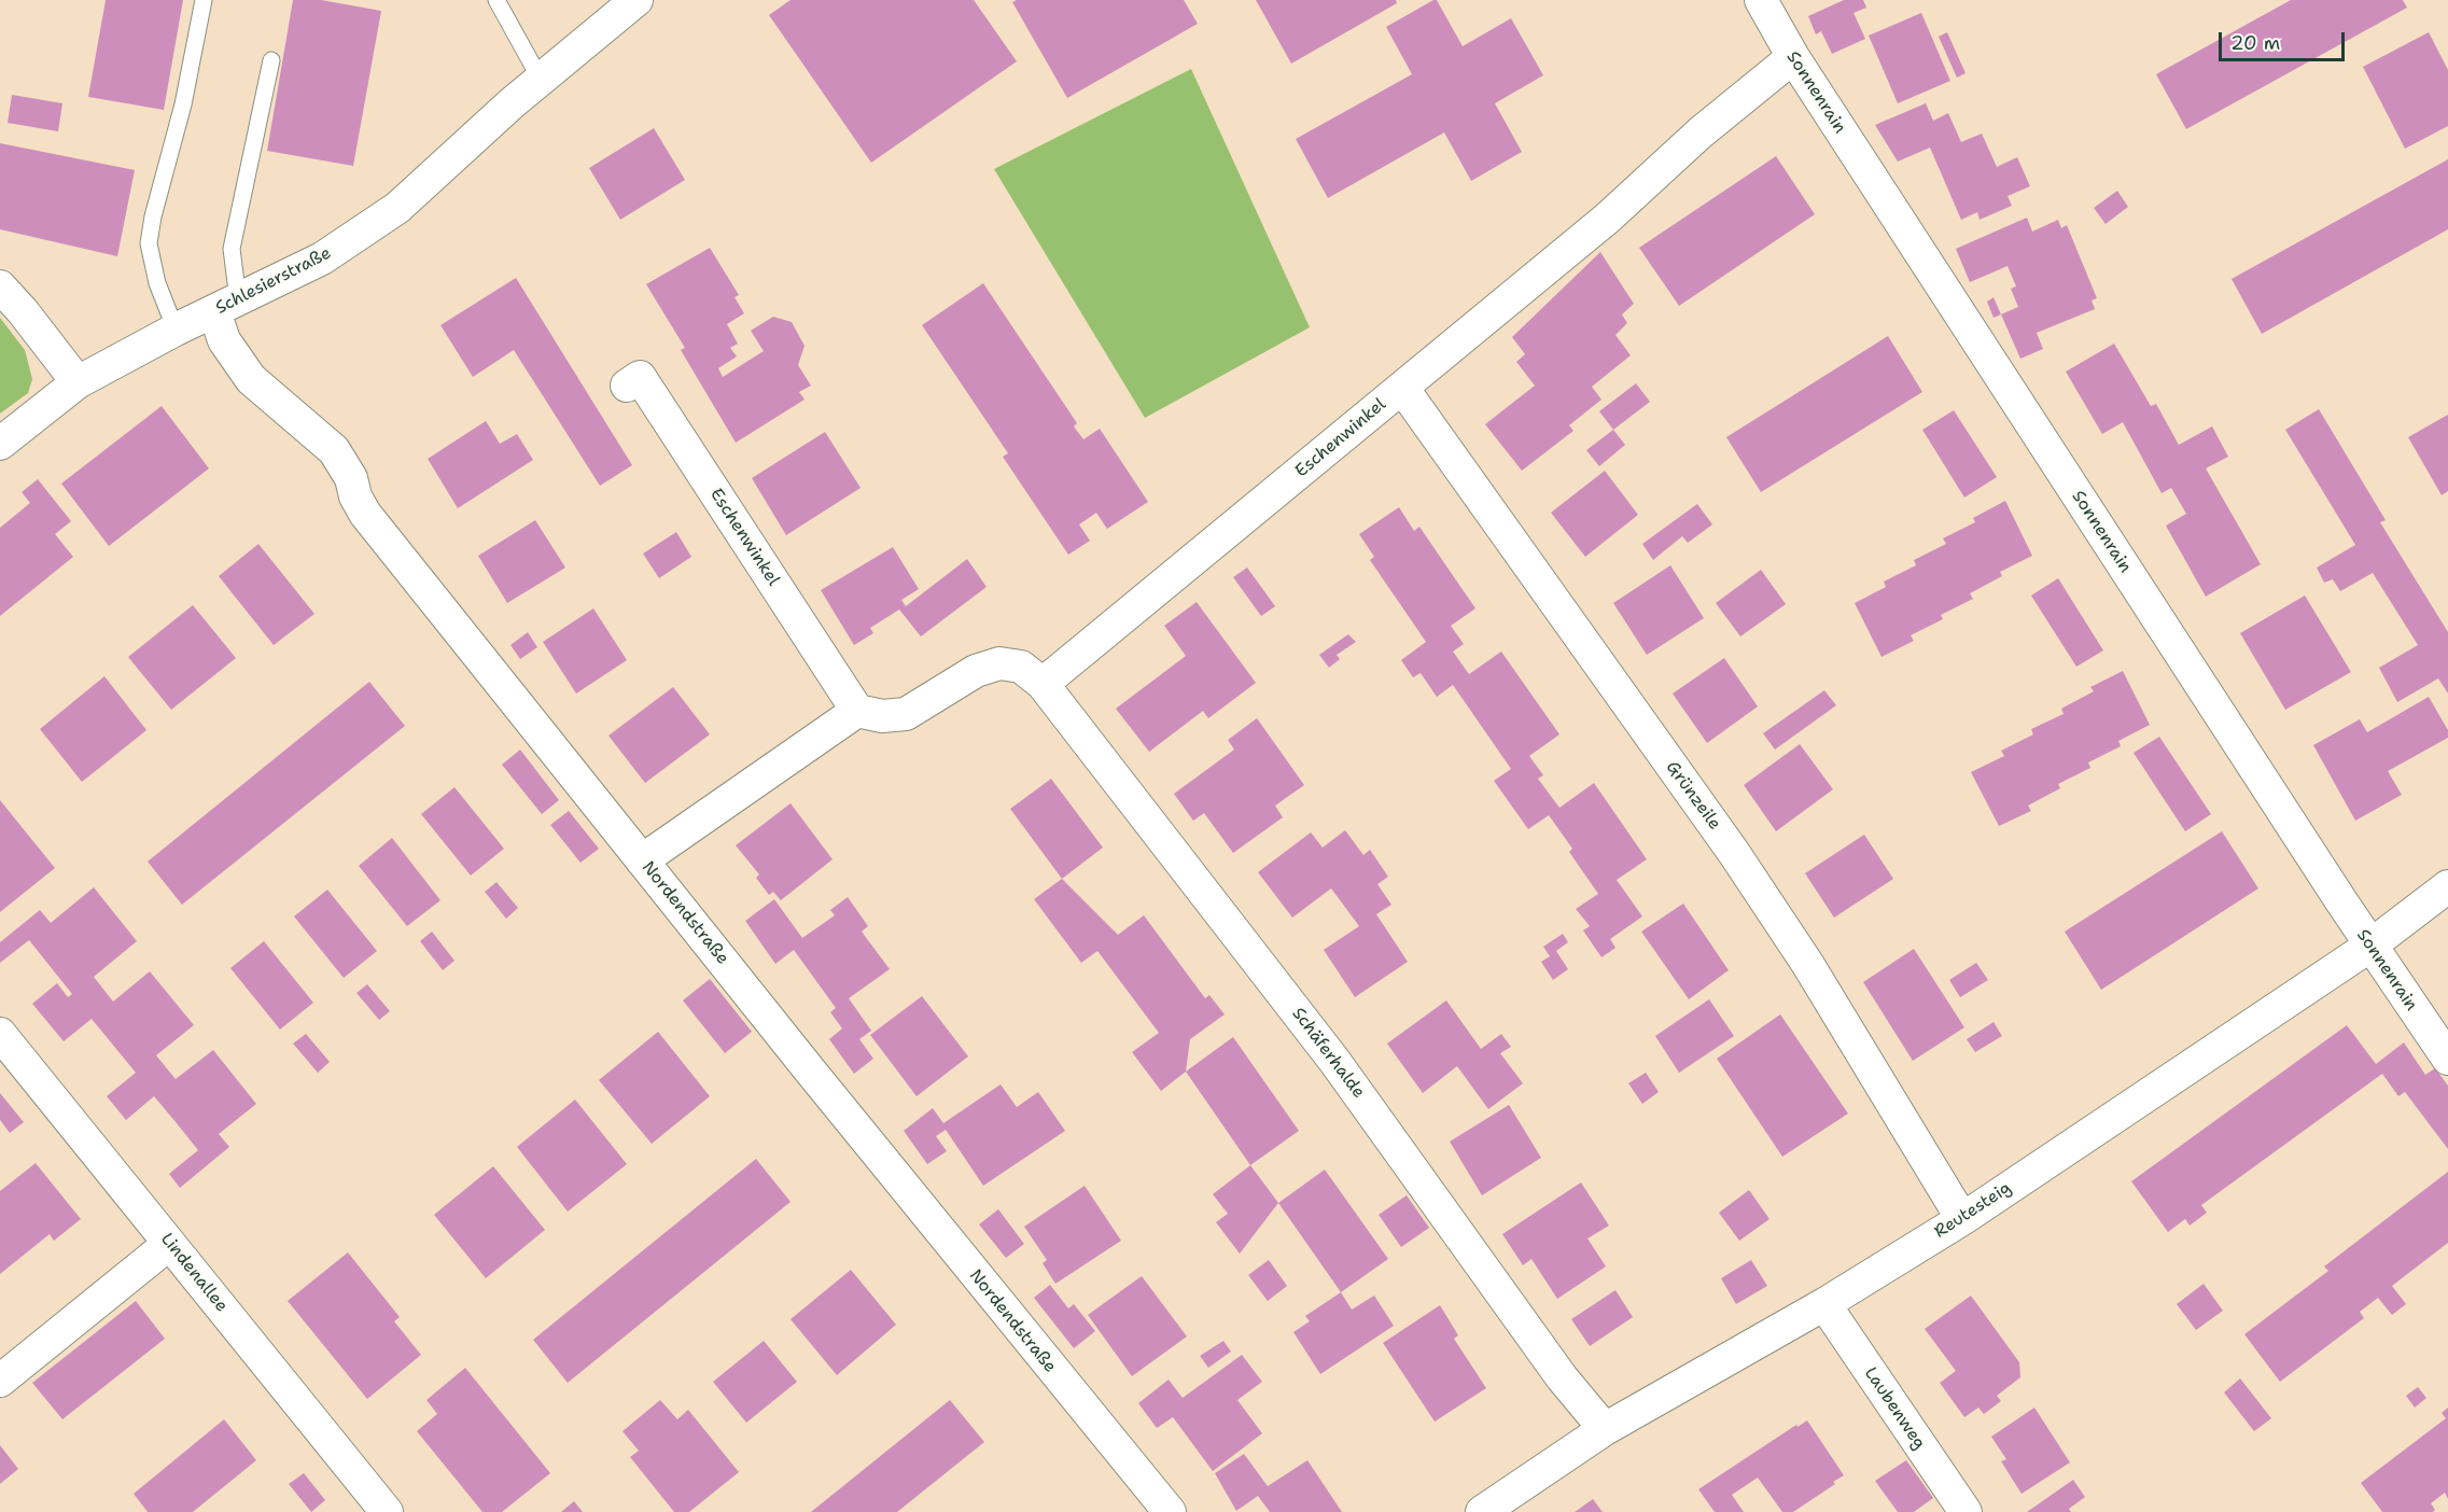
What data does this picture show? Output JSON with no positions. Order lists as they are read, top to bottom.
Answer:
{
  "streets": {
    "street": [
      "Sonnenrain",
      "Schlesierstraße",
      "Eschenwinkel",
      "Grünzeile",
      "Nordendstraße",
      "Schäferhalde",
      "Reutesteig",
      "Lindenallee",
      "Laubenweg"
    ]
  },
  "crossings": [
    ["Sonnenrain", "Eschenwinkel"],
    ["Sonnenrain", "Reutesteig"],
    ["Schlesierstraße", "Nordendstraße"],
    ["Eschenwinkel", "Grünzeile"],
    ["Eschenwinkel", "Schäferhalde"],
    ["Grünzeile", "Reutesteig"],
    ["Schäferhalde", "Reutesteig"],
    ["Reutesteig", "Laubenweg"]
  ],
  "scale_bar": "20 m"
}
